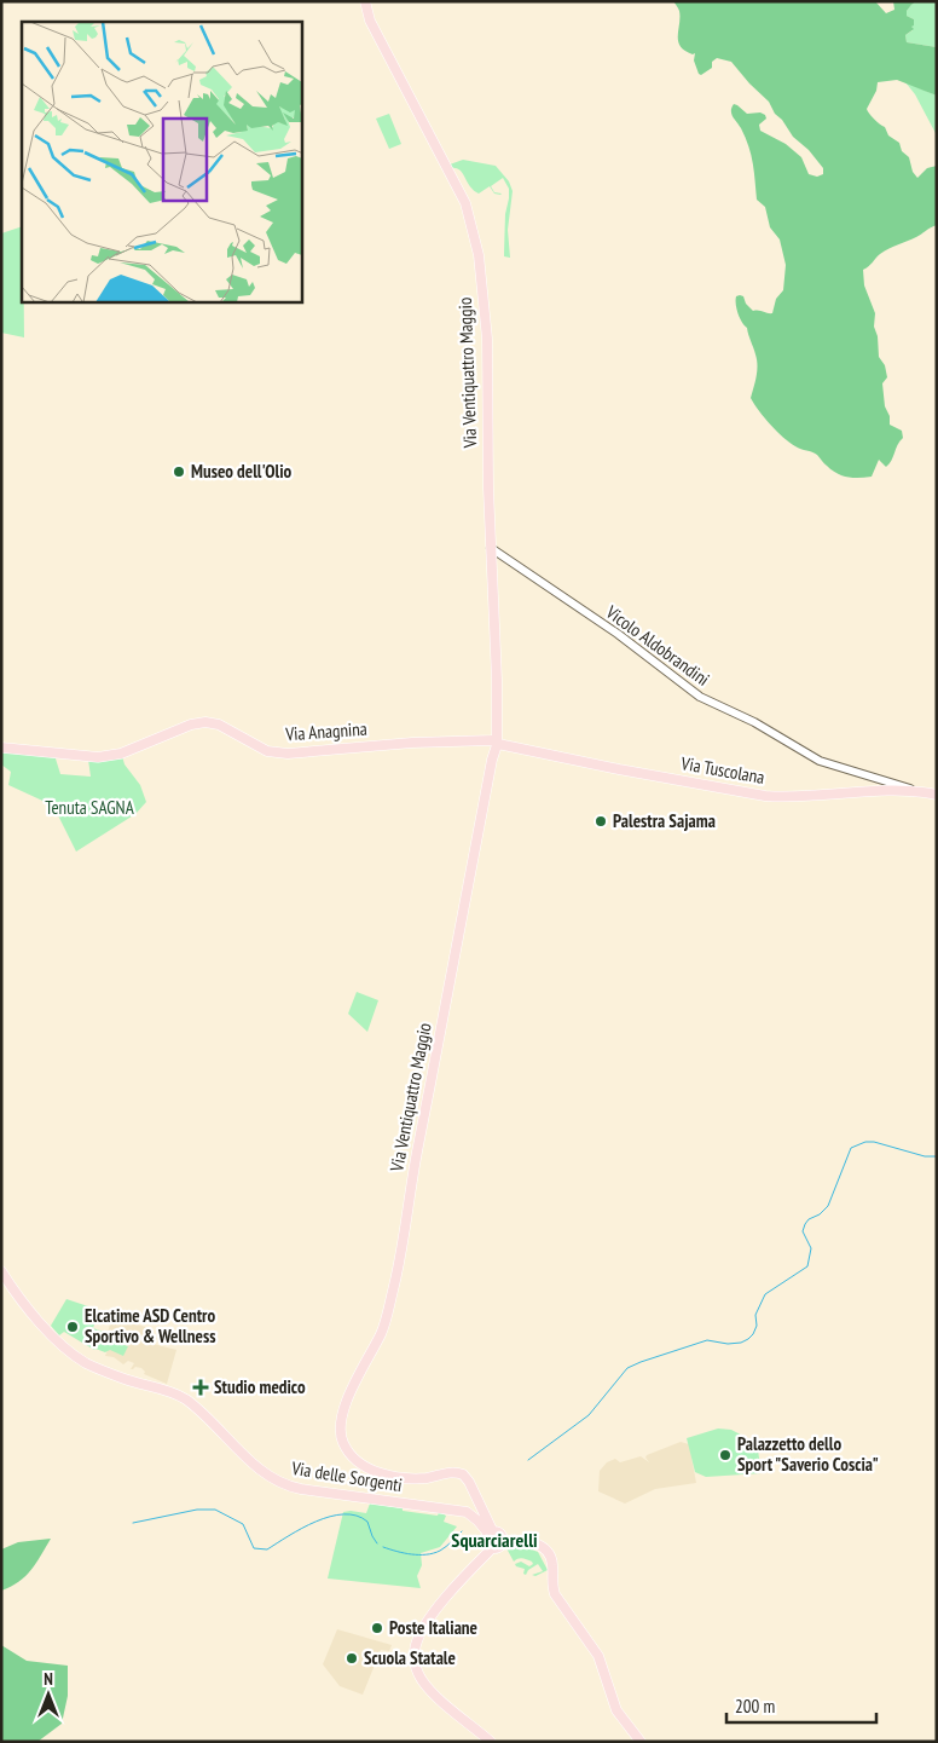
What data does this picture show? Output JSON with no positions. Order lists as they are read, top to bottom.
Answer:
{
  "streets": {
    "main road": [
      "Via Ventiquattro Maggio",
      "Via Anagnina",
      "Via Tuscolana",
      "Via delle Sorgenti"
    ],
    "street": ["Vicolo Aldobrandini"]
  },
  "crossings": [
    ["Via Ventiquattro Maggio", "Vicolo Aldobrandini"],
    ["Via Ventiquattro Maggio", "Via Anagnina"],
    ["Via Ventiquattro Maggio", "Via Tuscolana"],
    ["Via Ventiquattro Maggio", "Via delle Sorgenti"],
    ["Vicolo Aldobrandini", "Via Tuscolana"],
    ["Via Anagnina", "Via Tuscolana"]
  ],
  "districts": ["Squarciarelli"],
  "parks": ["Tenuta SAGNA"],
  "places": {
    "other": [
      "Museo dell'Olio",
      "Palestra Sajama",
      "Elcatime ASD Centro Sportivo & Wellness",
      "Palazzetto dello Sport \"Saverio Coscia\"",
      "Poste Italiane",
      "Scuola Statale"
    ],
    "health": ["Studio medico"]
  },
  "scale_bar": "200 m",
  "north": "top"
}
